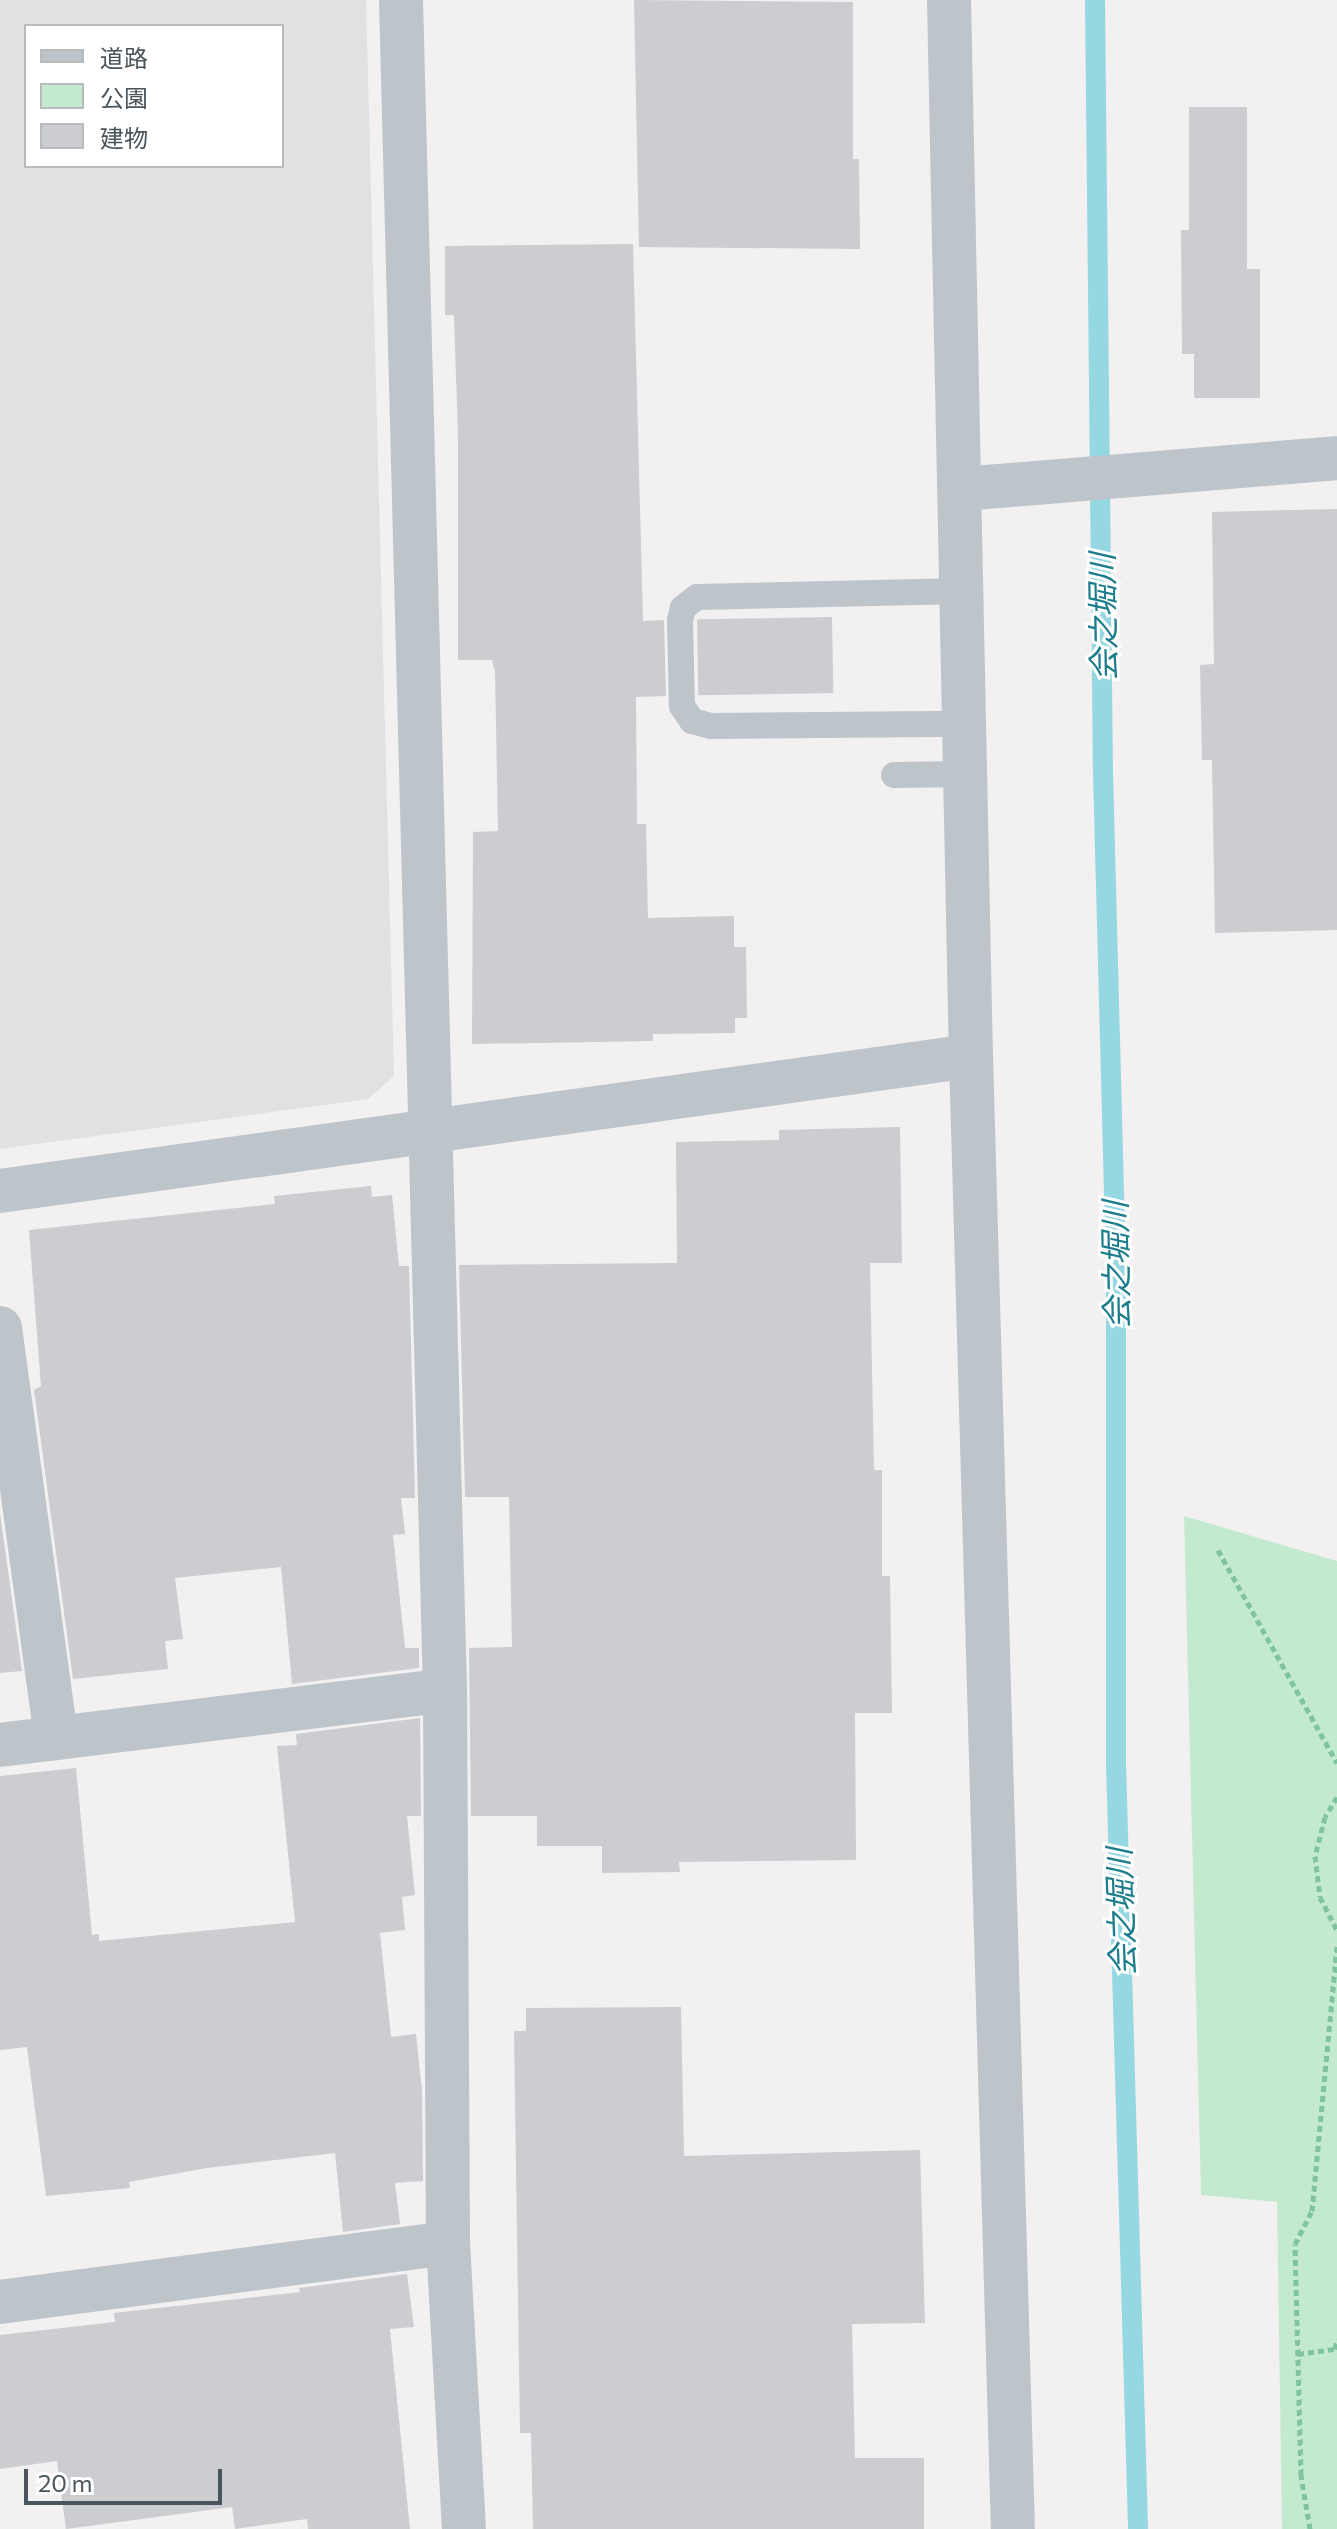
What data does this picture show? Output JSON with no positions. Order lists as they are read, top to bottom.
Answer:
{
  "water": ["会之堀川"],
  "legend": ["道路", "公園", "建物"],
  "scale_bar": "20 m"
}
